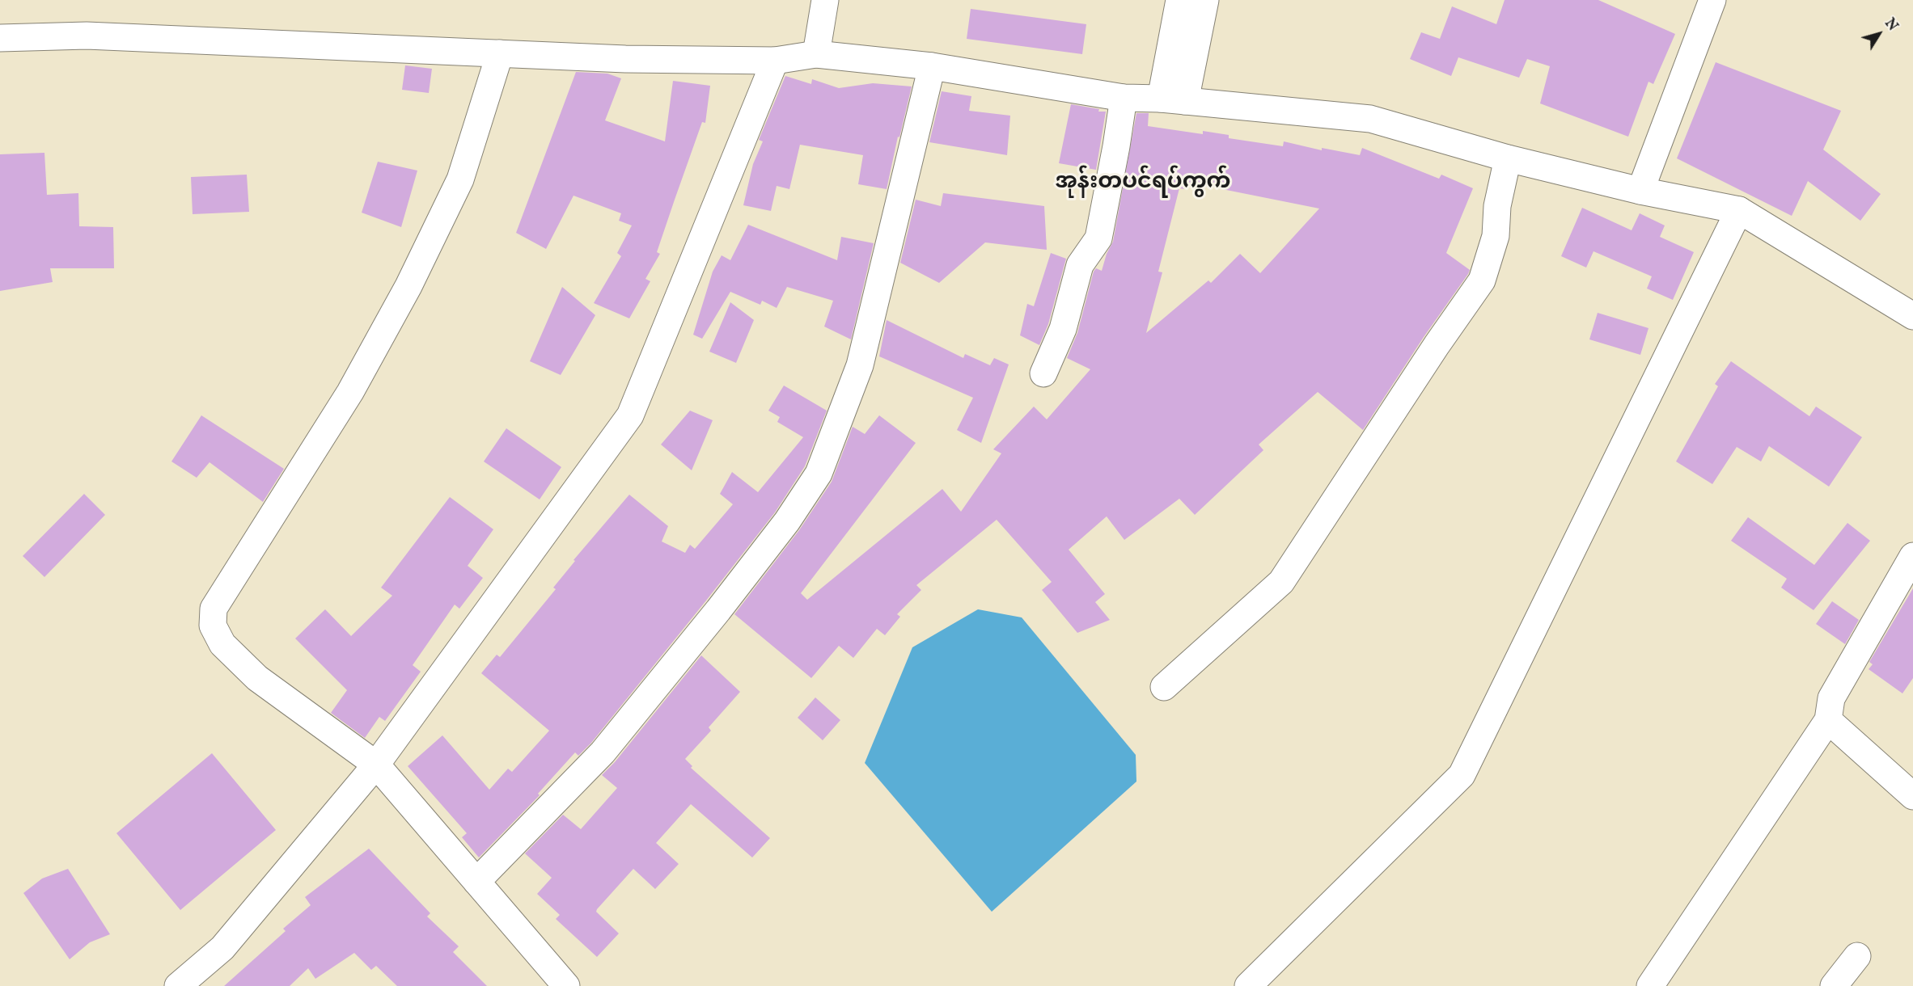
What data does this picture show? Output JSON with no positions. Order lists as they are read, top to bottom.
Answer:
{
  "districts": ["အုန်းတပင်ရပ်ကွက်"],
  "north": "top right"
}
